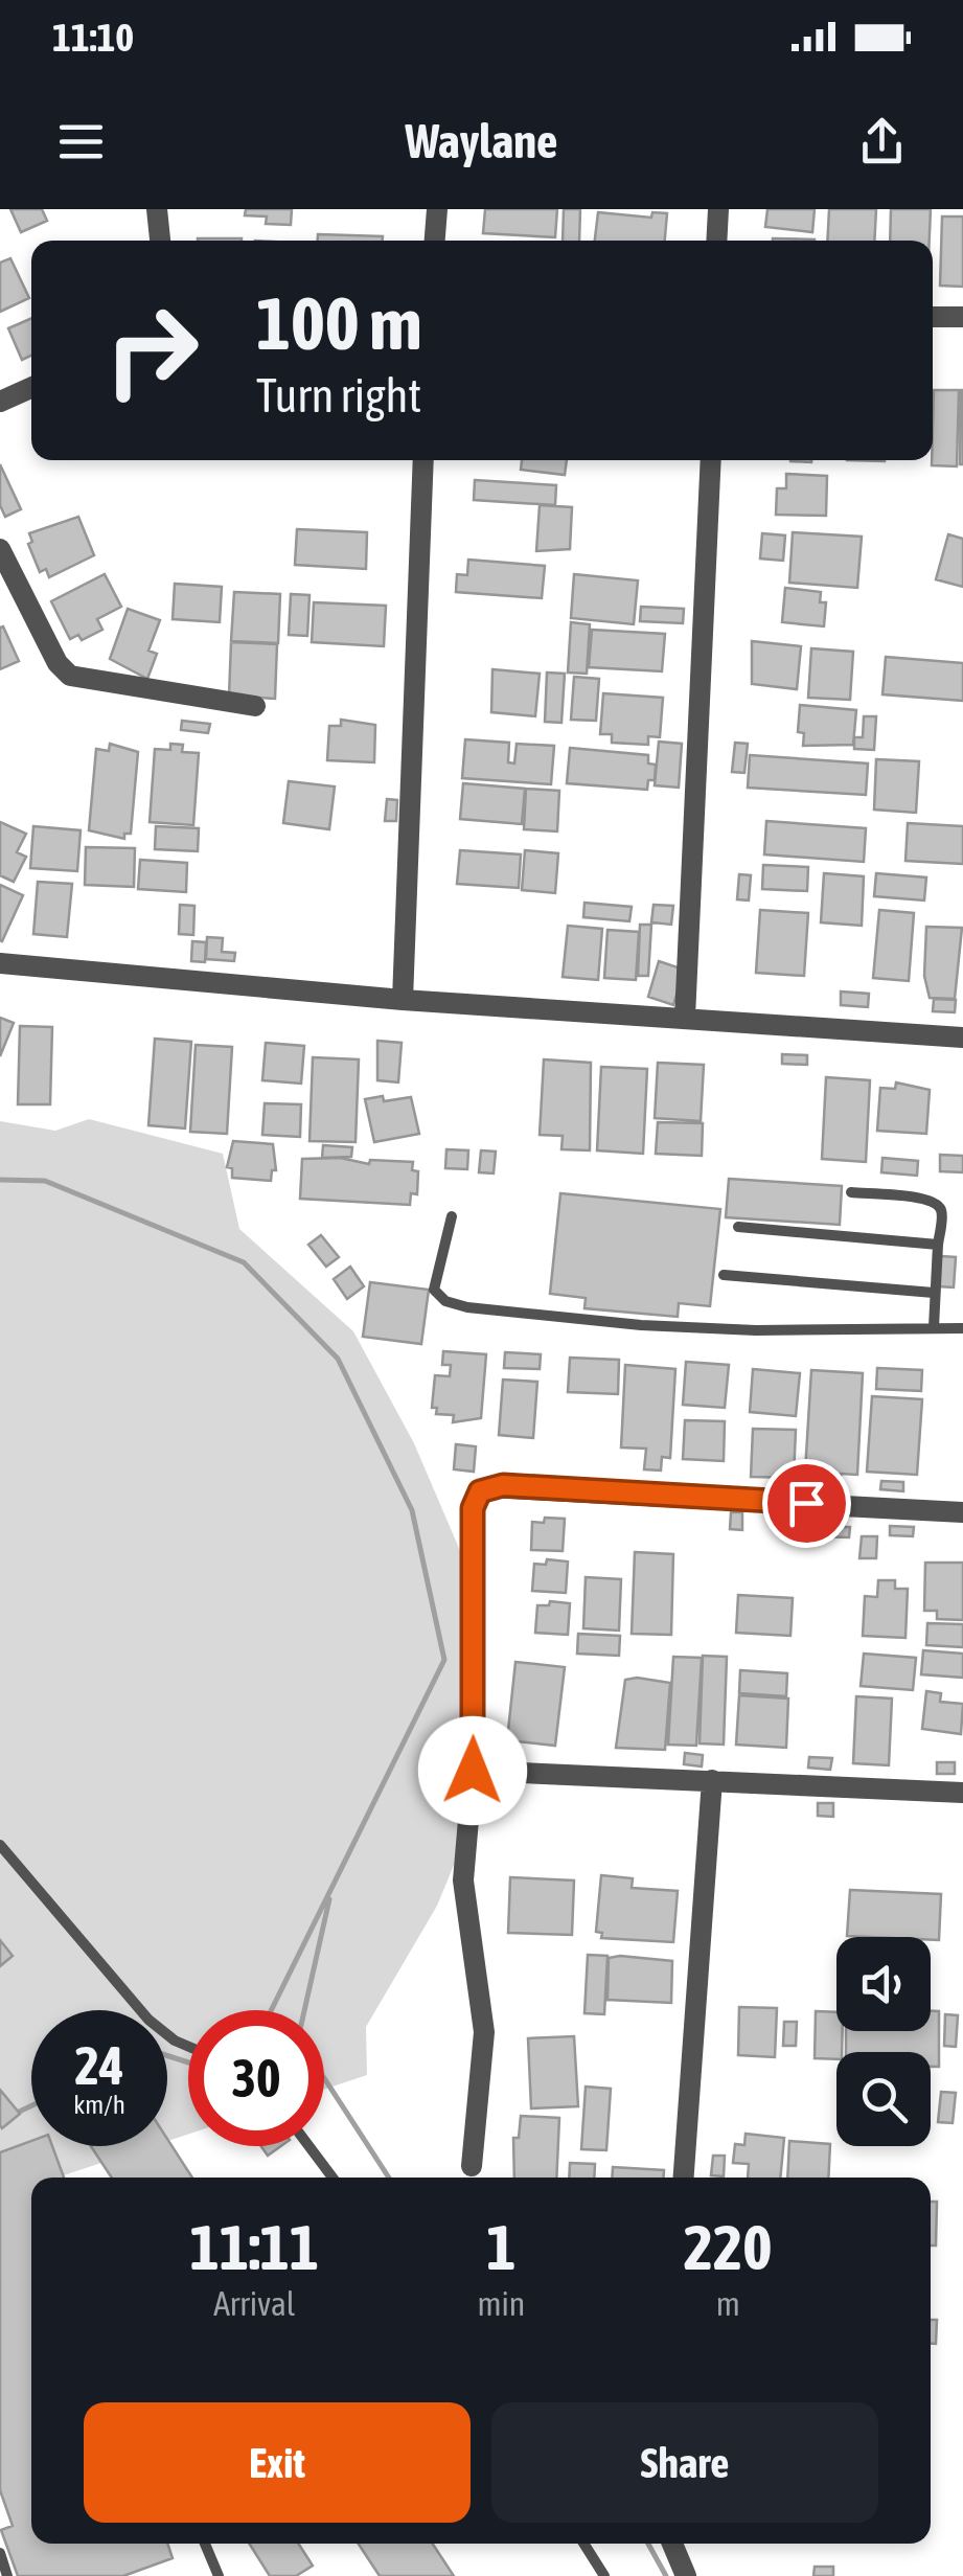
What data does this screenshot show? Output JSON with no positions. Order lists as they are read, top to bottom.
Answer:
{
  "page": {
    "status": "11:10",
    "header": "Waylane",
    "turn": ["100 m", "Turn right"],
    "speed": "24 km/h",
    "limit": "30",
    "eta": [
      "11:11",
      "Arrival",
      "1",
      "min",
      "220",
      "m"
    ],
    "buttons": ["Exit", "Share"]
  }
}
